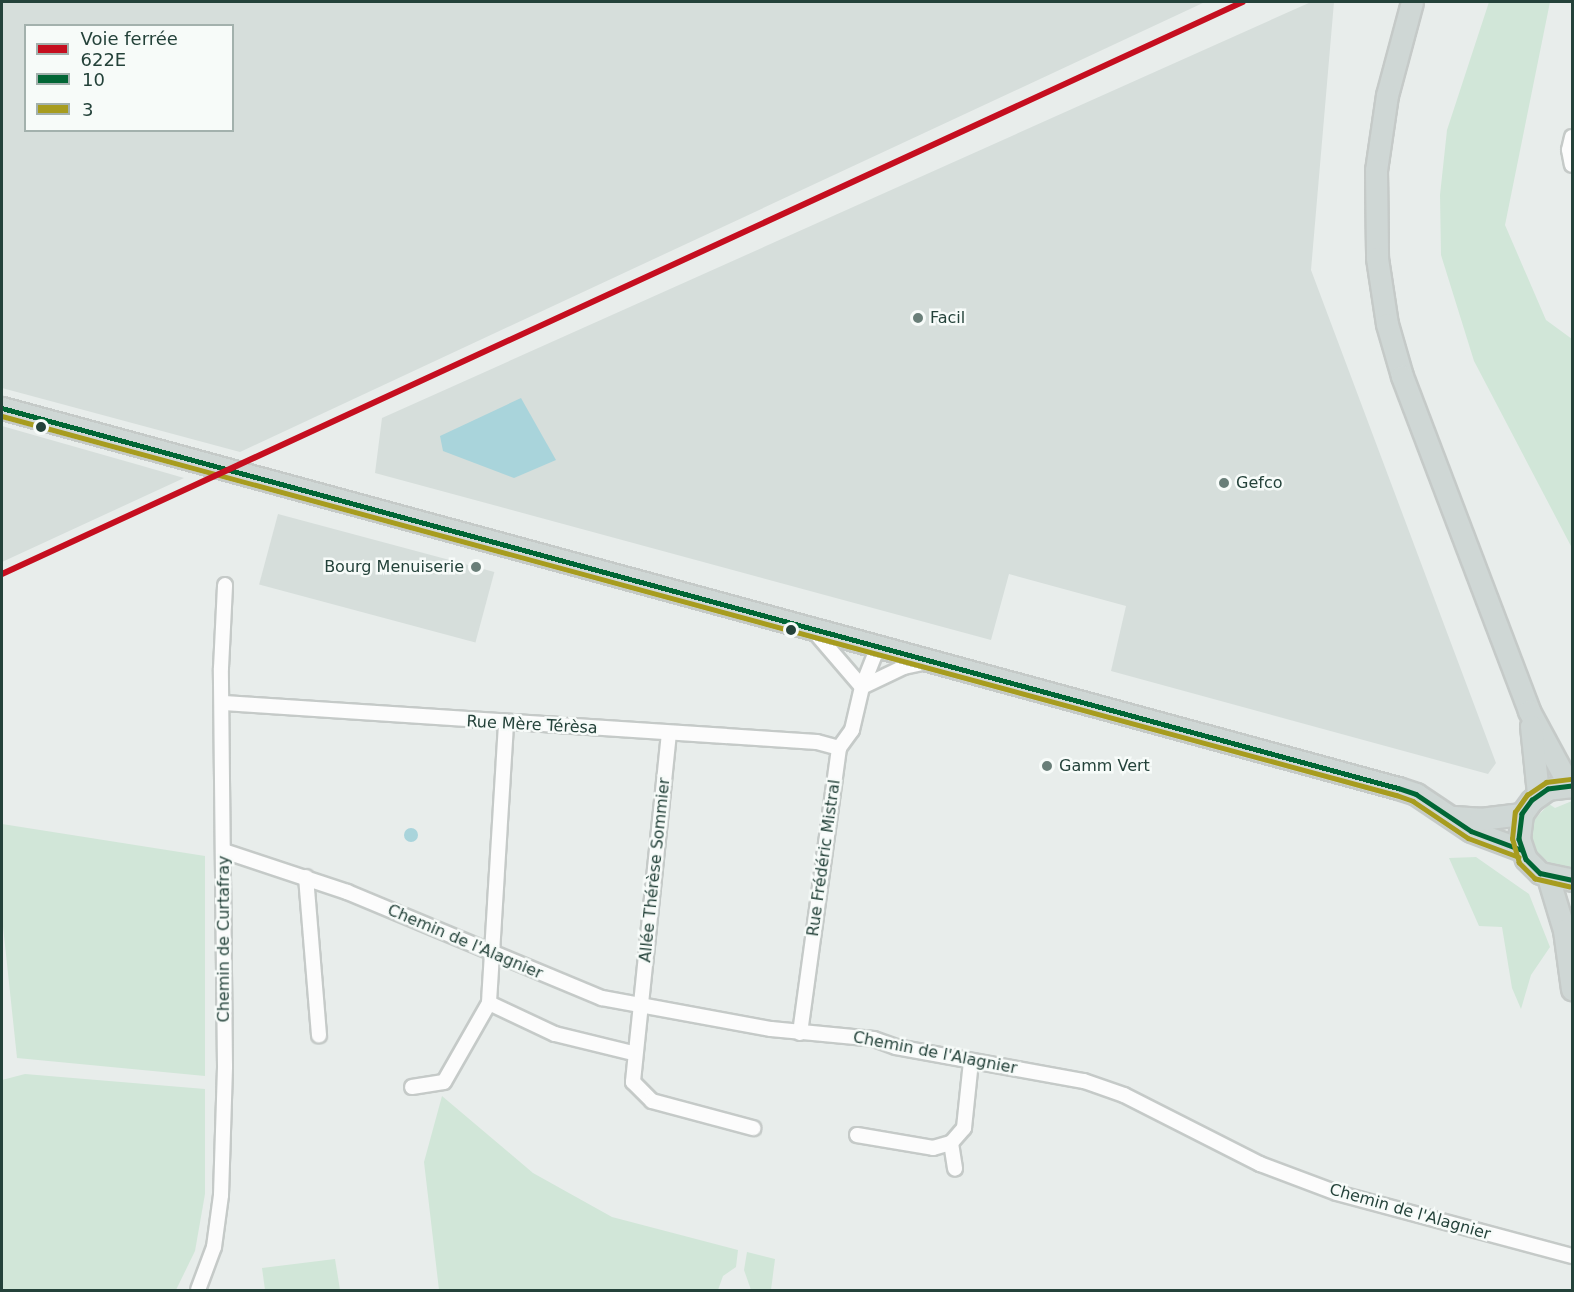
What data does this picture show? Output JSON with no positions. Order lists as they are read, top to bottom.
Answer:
{
  "streets": {
    "street": [
      "Rue Mère Térèsa",
      "Rue Frédéric Mistral",
      "Allée Thérèse Sommier",
      "Chemin de Curtafray",
      "Chemin de l'Alagnier"
    ]
  },
  "crossings": [
    ["Rue Mère Térèsa", "Rue Frédéric Mistral"],
    ["Rue Mère Térèsa", "Allée Thérèse Sommier"],
    ["Rue Mère Térèsa", "Chemin de Curtafray"],
    ["Rue Frédéric Mistral", "Chemin de l'Alagnier"],
    ["Allée Thérèse Sommier", "Chemin de l'Alagnier"],
    ["Chemin de Curtafray", "Chemin de l'Alagnier"]
  ],
  "places": [
    "Facil",
    "Gefco",
    "Bourg Menuiserie",
    "Gamm Vert"
  ],
  "lines": ["rail line 622E", "transit line 10", "transit line 3"],
  "legend": ["Voie ferrée 622E", "10", "3"]
}
